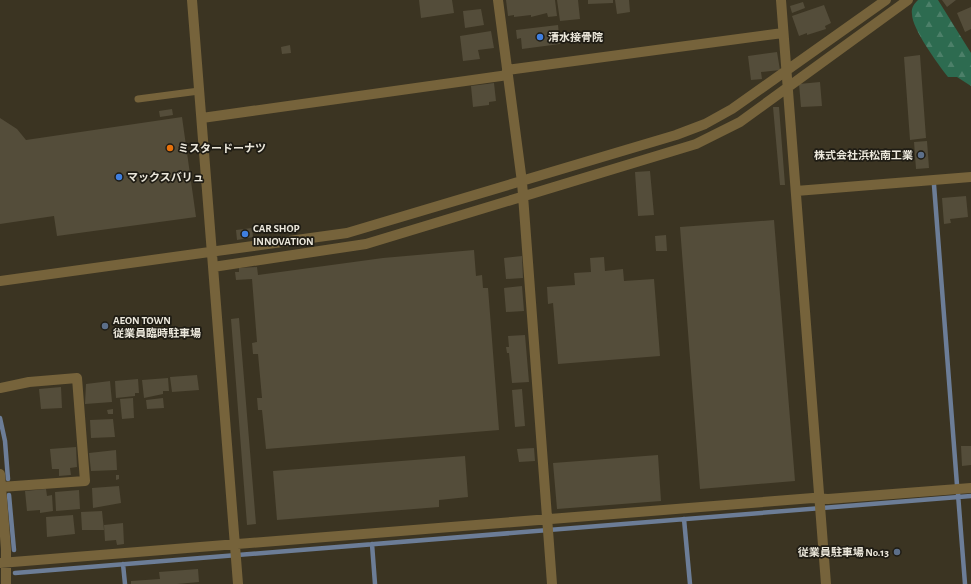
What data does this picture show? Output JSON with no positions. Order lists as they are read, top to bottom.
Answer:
{
  "places": [
    "清水接骨院",
    "ミスタードーナツ",
    "株式会社浜松南工業",
    "マックスバリュ",
    "CAR SHOP INNOVATION",
    "AEON TOWN 従業員臨時駐車場",
    "従業員駐車場 No.13"
  ]
}
